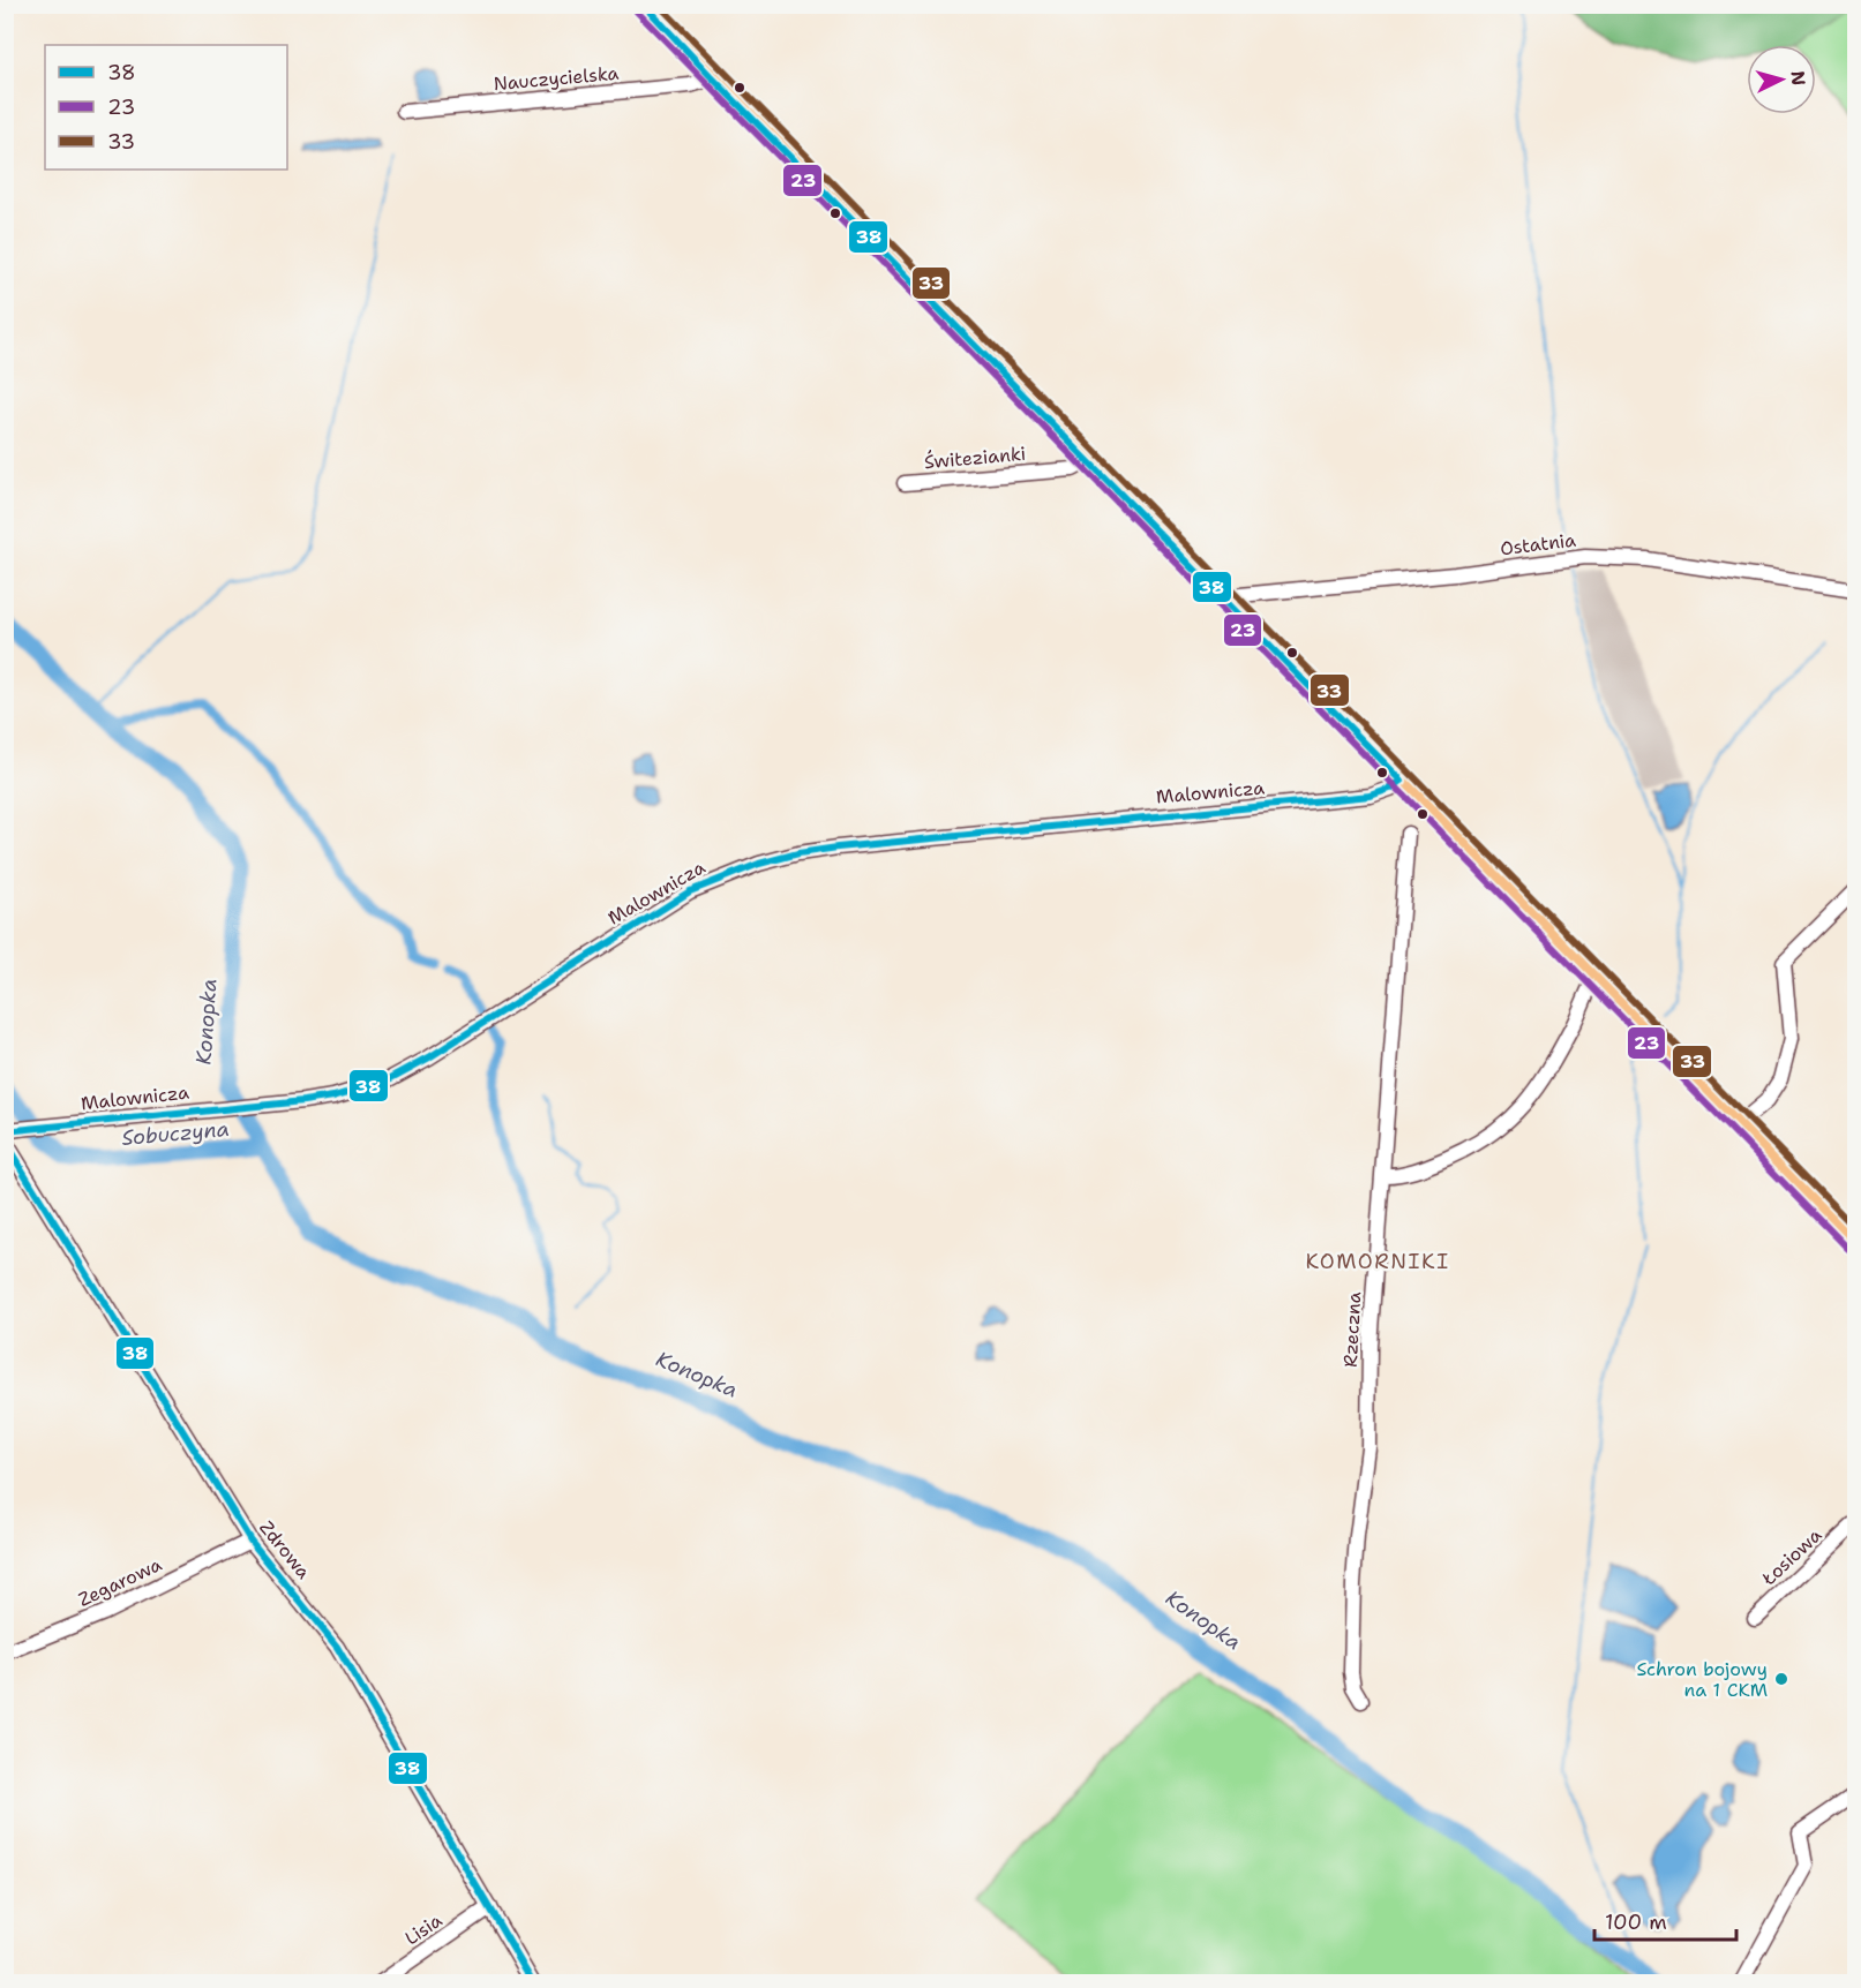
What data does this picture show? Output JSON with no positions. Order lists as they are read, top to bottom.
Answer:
{
  "streets": {
    "street": [
      "Nauczycielska",
      "Świtezianki",
      "Ostatnia",
      "Malownicza",
      "Rzeczna",
      "Zdrowa",
      "Łosiowa",
      "Zegarowa",
      "Lisia"
    ]
  },
  "crossings": [
    ["Zdrowa", "Zegarowa"],
    ["Zdrowa", "Lisia"]
  ],
  "districts": ["KOMORNIKI"],
  "water": ["Konopka", "Sobuczyna"],
  "places": ["Schron bojowy na 1 CKM"],
  "lines": ["transit line 38", "transit line 33", "transit line 23"],
  "legend": ["38", "23", "33"],
  "scale_bar": "100 m",
  "north": "right"
}
